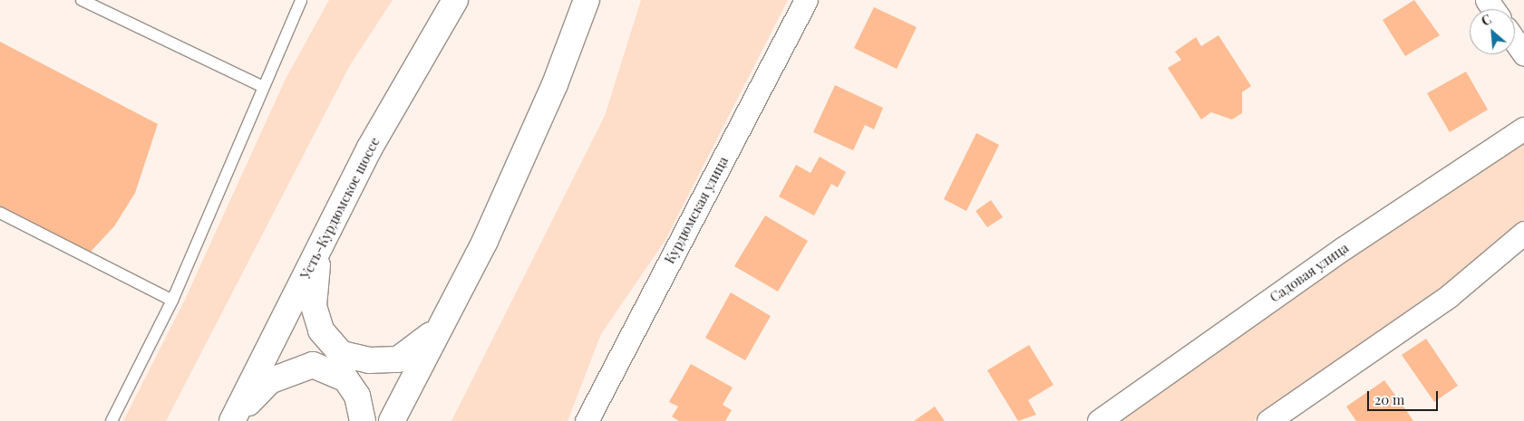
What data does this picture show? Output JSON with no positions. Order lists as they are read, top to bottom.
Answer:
{
  "streets": {
    "main road": ["Усть-Курдюмское шоссе"],
    "street": ["Курдюмская улица", "Садовая улица"]
  },
  "scale_bar": "20 m",
  "north": "top left"
}
